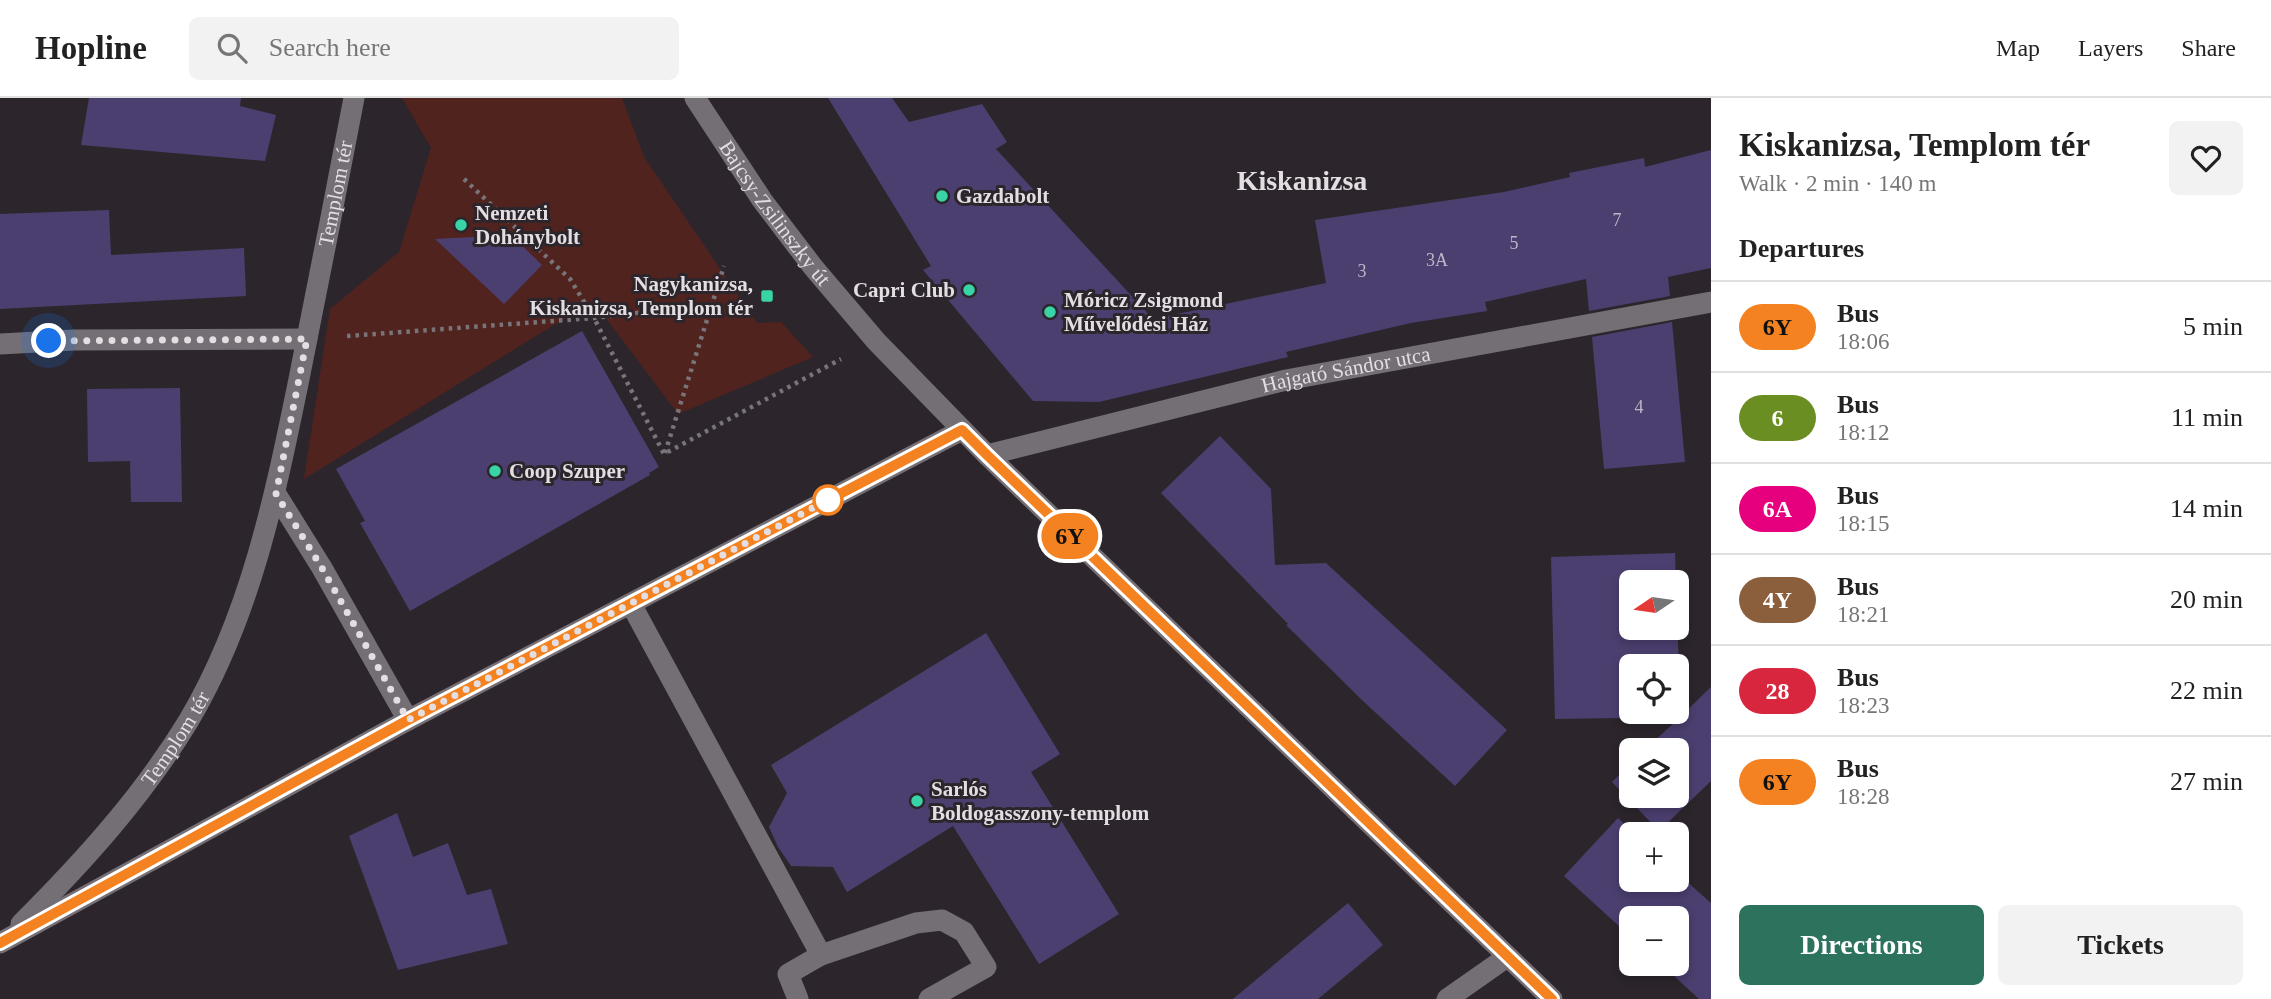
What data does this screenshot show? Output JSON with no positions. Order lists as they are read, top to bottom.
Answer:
{
  "streets": {
    "street": ["Templom tér", "Bajcsy-Zsilinszky út", "Hajgató Sándor utca"]
  },
  "crossings": [
    ["Bajcsy-Zsilinszky út", "Hajgató Sándor utca"]
  ],
  "districts": ["Kiskanizsa"],
  "places": {
    "other": [
      "Gazdabolt",
      "Nemzeti Dohánybolt",
      "Capri Club",
      "Móricz Zsigmond Művelődési Ház",
      "Coop Szuper",
      "Sarlós Boldogasszony-templom"
    ],
    "transit": ["Nagykanizsa, Kiskanizsa, Templom tér"]
  },
  "lines": ["bus line 6Y"],
  "house_numbers": [
    "7",
    "5",
    "3A",
    "3",
    "4"
  ],
  "north": "left",
  "page": {
    "header": "Hopline",
    "search": "Search here",
    "nav": ["Map", "Layers", "Share"],
    "on_map": "6Y",
    "heading": [
      ["Kiskanizsa, Templom tér", "Walk · 2 min · 140 m"],
      "Departures"
    ],
    "list": [
      {
        "mark": "6Y",
        "name": "Bus",
        "note": "18:06",
        "value": "5 min"
      },
      {
        "mark": "6",
        "name": "Bus",
        "note": "18:12",
        "value": "11 min"
      },
      {
        "mark": "6A",
        "name": "Bus",
        "note": "18:15",
        "value": "14 min"
      },
      {
        "mark": "4Y",
        "name": "Bus",
        "note": "18:21",
        "value": "20 min"
      },
      {
        "mark": "28",
        "name": "Bus",
        "note": "18:23",
        "value": "22 min"
      },
      {
        "mark": "6Y",
        "name": "Bus",
        "note": "18:28",
        "value": "27 min"
      }
    ],
    "map_buttons": ["+", "−"],
    "buttons": ["Directions", "Tickets"]
  }
}
